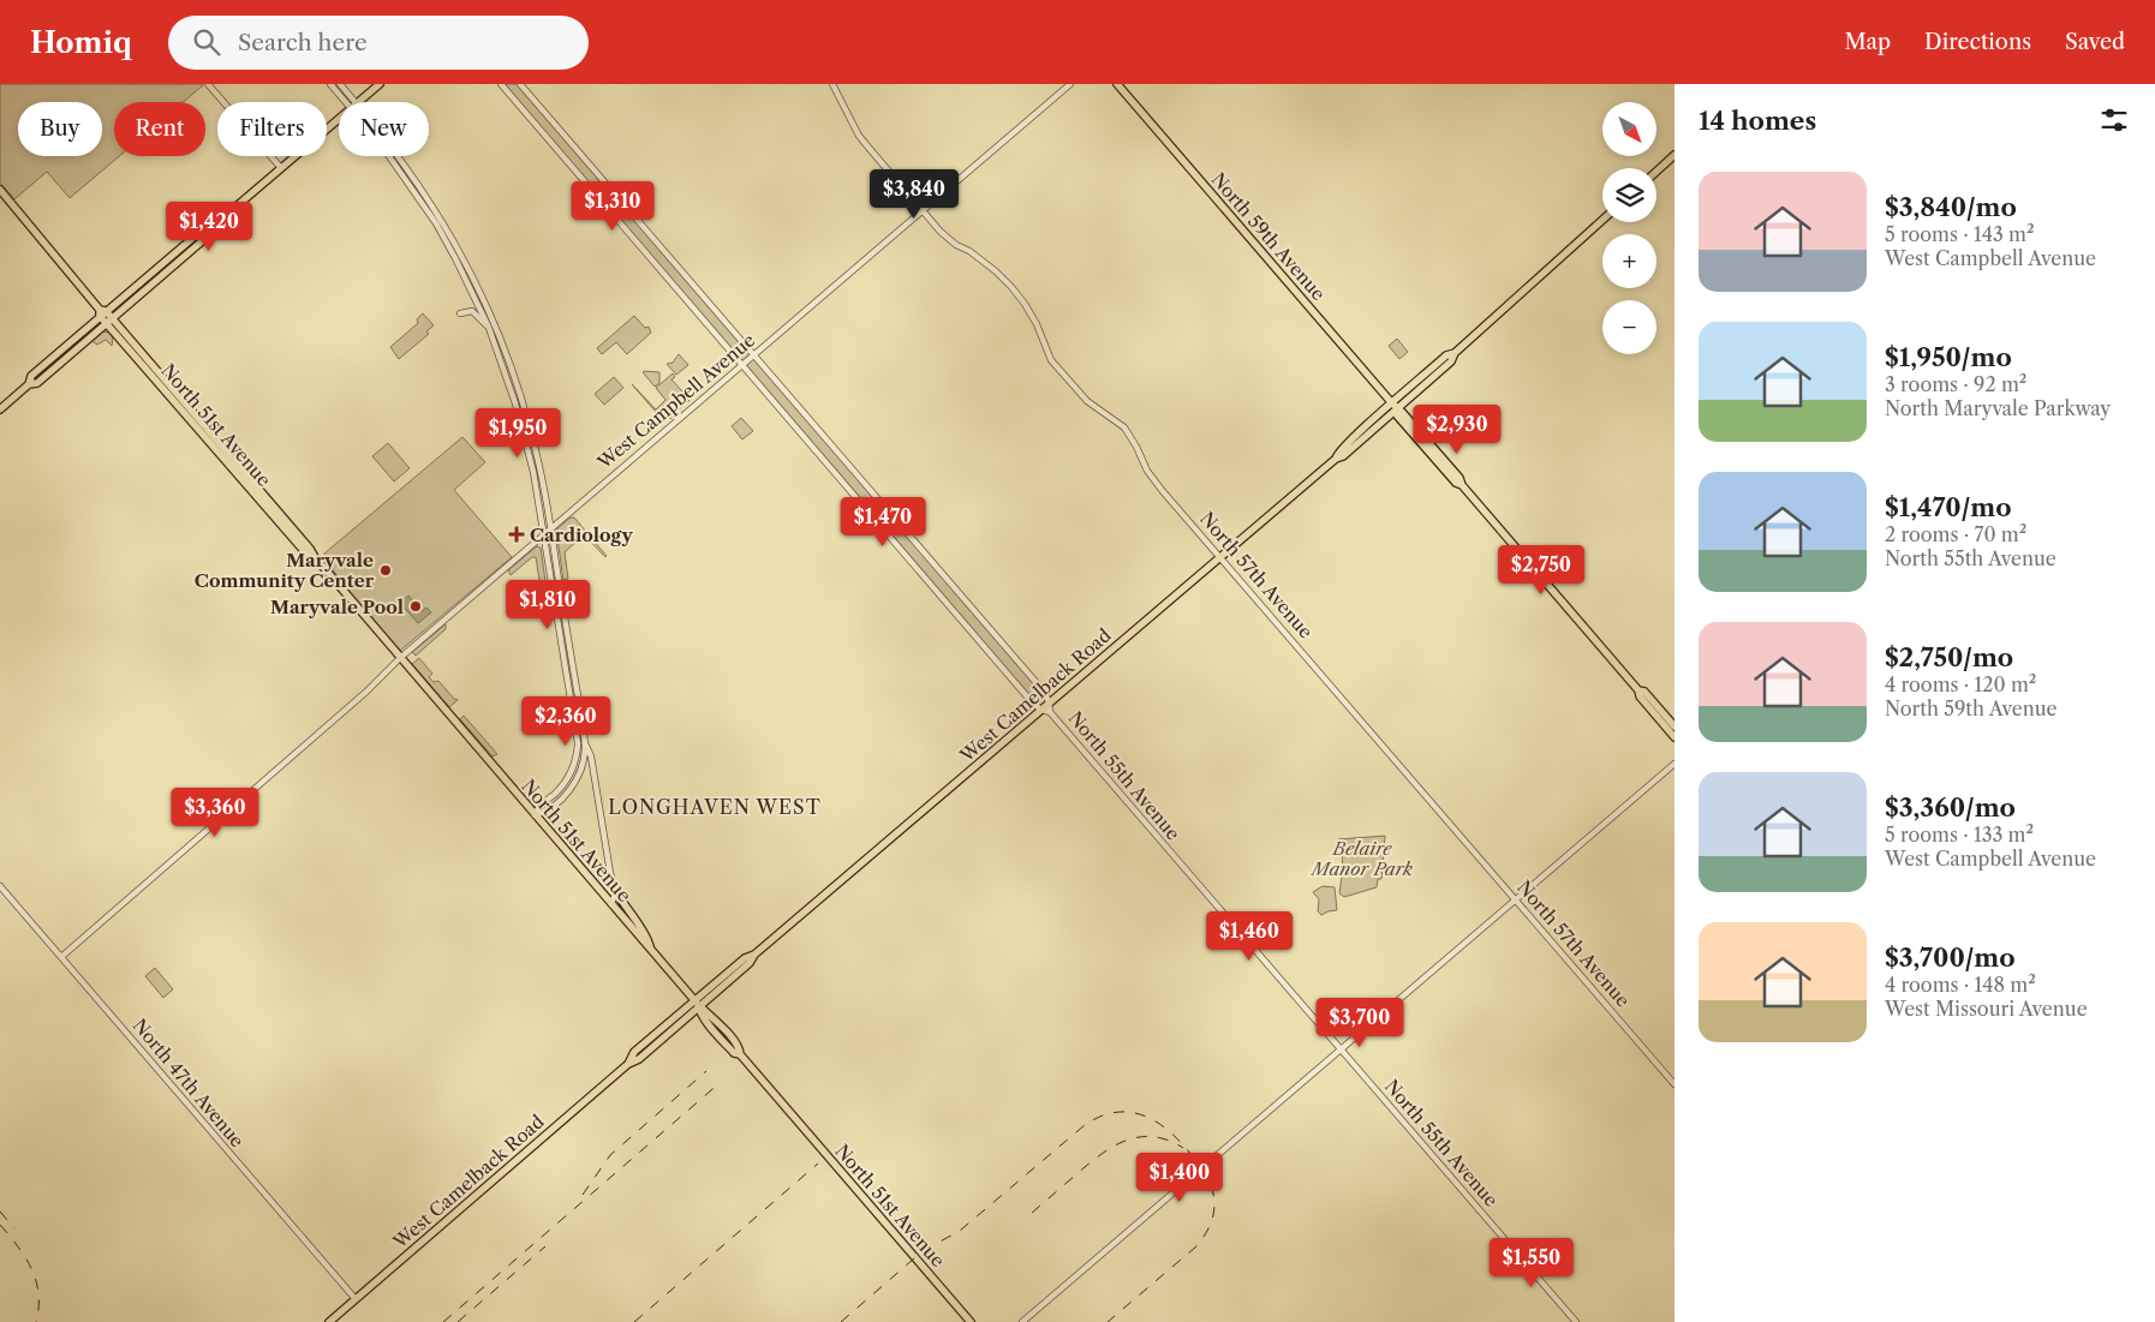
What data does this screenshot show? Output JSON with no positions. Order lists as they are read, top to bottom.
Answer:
{
  "streets": {
    "main road": ["North 59th Avenue", "North 51st Avenue", "West Camelback Road"],
    "street": [
      "West Campbell Avenue",
      "North 57th Avenue",
      "North 55th Avenue",
      "North 47th Avenue"
    ]
  },
  "crossings": [
    ["North 59th Avenue", "West Camelback Road"],
    ["West Campbell Avenue", "North 51st Avenue"],
    ["West Campbell Avenue", "North 57th Avenue"],
    ["West Campbell Avenue", "North 55th Avenue"],
    ["West Campbell Avenue", "North 47th Avenue"],
    ["North 51st Avenue", "West Camelback Road"],
    ["North 57th Avenue", "West Camelback Road"],
    ["West Camelback Road", "North 55th Avenue"],
    ["West Camelback Road", "North 47th Avenue"]
  ],
  "districts": ["LONGHAVEN WEST"],
  "parks": ["Belaire Manor Park"],
  "places": {
    "health": ["Cardiology"],
    "other": ["Maryvale Community Center", "Maryvale Pool"]
  },
  "north": "bottom right",
  "page": {
    "header": "Homiq",
    "search": "Search here",
    "nav": ["Map", "Directions", "Saved"],
    "heading": "14 homes",
    "map_buttons": ["+", "−"],
    "chip": [
      "Buy",
      "Rent",
      "Filters",
      "New"
    ],
    "list": [
      {
        "name": "$3,840/mo",
        "note": "5 rooms · 143 m² · West Campbell Avenue"
      },
      {
        "name": "$1,950/mo",
        "note": "3 rooms · 92 m² · North Maryvale Parkway"
      },
      {
        "name": "$1,470/mo",
        "note": "2 rooms · 70 m² · North 55th Avenue"
      },
      {
        "name": "$2,750/mo",
        "note": "4 rooms · 120 m² · North 59th Avenue"
      },
      {
        "name": "$3,360/mo",
        "note": "5 rooms · 133 m² · West Campbell Avenue"
      },
      {
        "name": "$3,700/mo",
        "note": "4 rooms · 148 m² · West Missouri Avenue"
      }
    ],
    "price": [
      "$3,840",
      "$1,310",
      "$1,420",
      "$2,930",
      "$1,950",
      "$1,470",
      "$2,750",
      "$1,810",
      "$2,360",
      "$3,360",
      "$1,460",
      "$3,700",
      "$1,400",
      "$1,550"
    ]
  }
}
